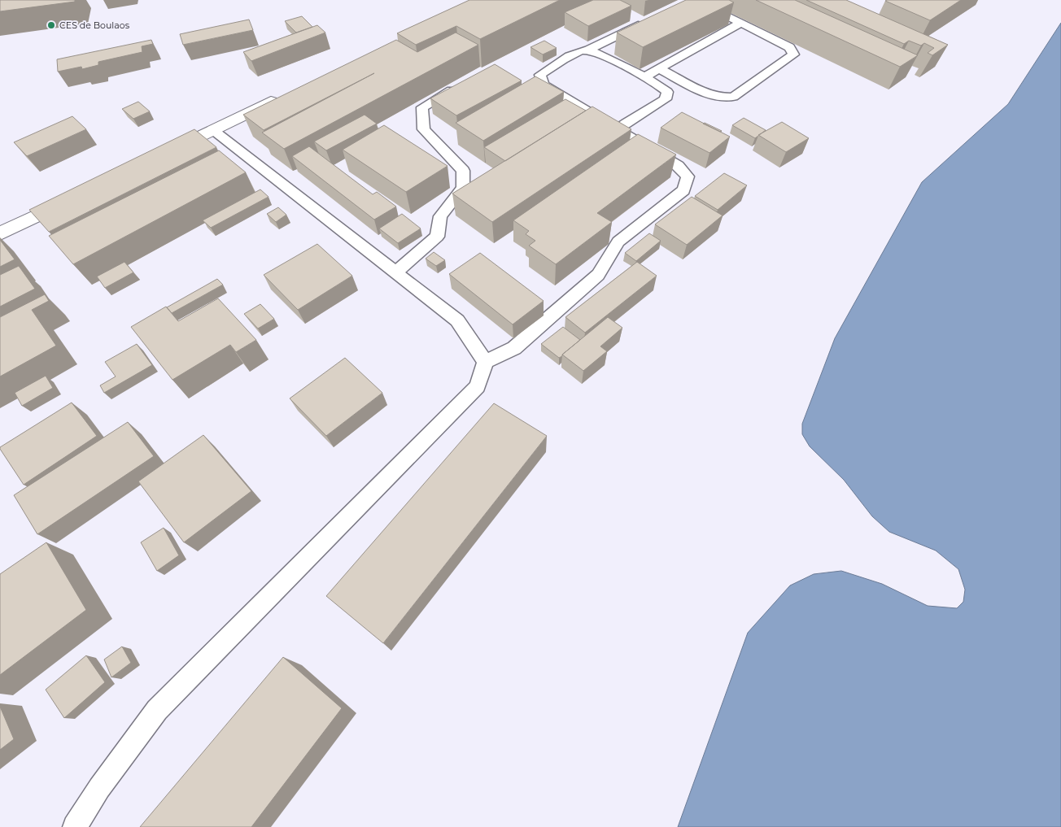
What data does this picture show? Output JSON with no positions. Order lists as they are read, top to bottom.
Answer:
{
  "places": ["CES de Boulaos"]
}
